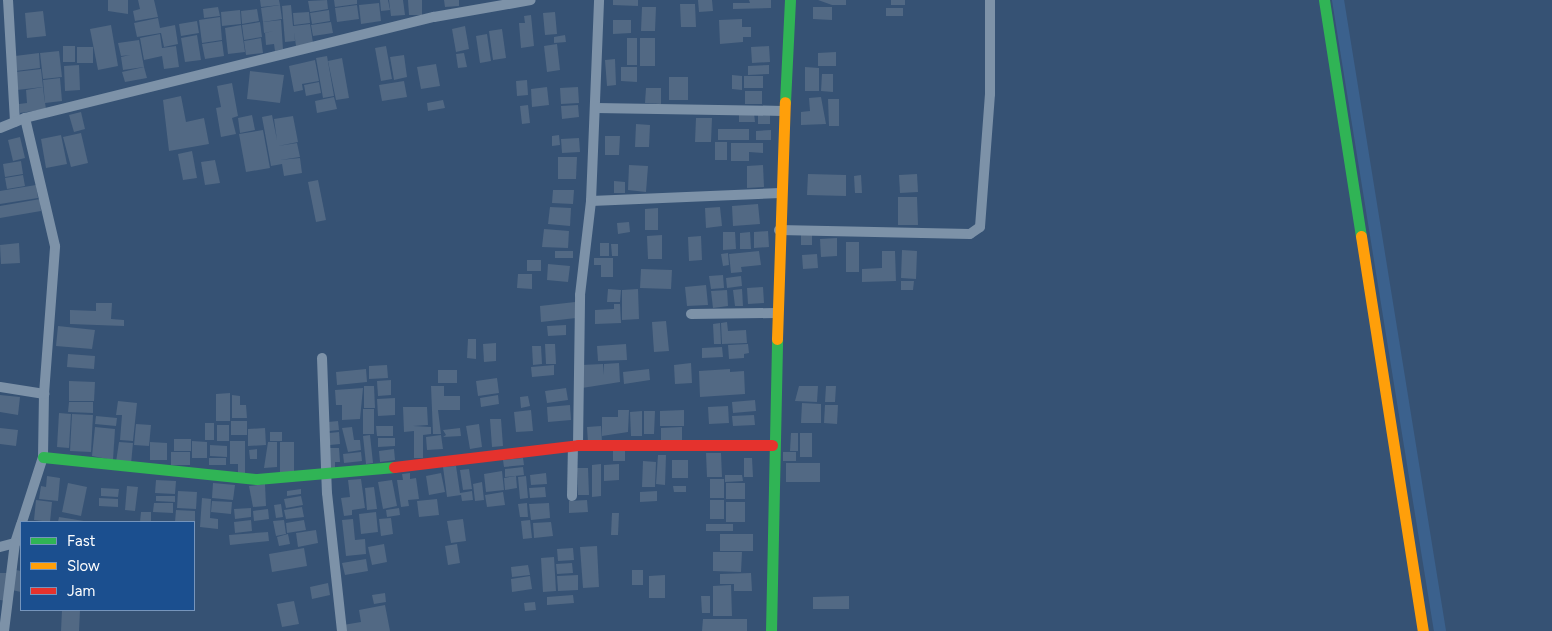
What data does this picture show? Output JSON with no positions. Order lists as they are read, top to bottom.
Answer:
{
  "legend": ["Fast", "Slow", "Jam"]
}
